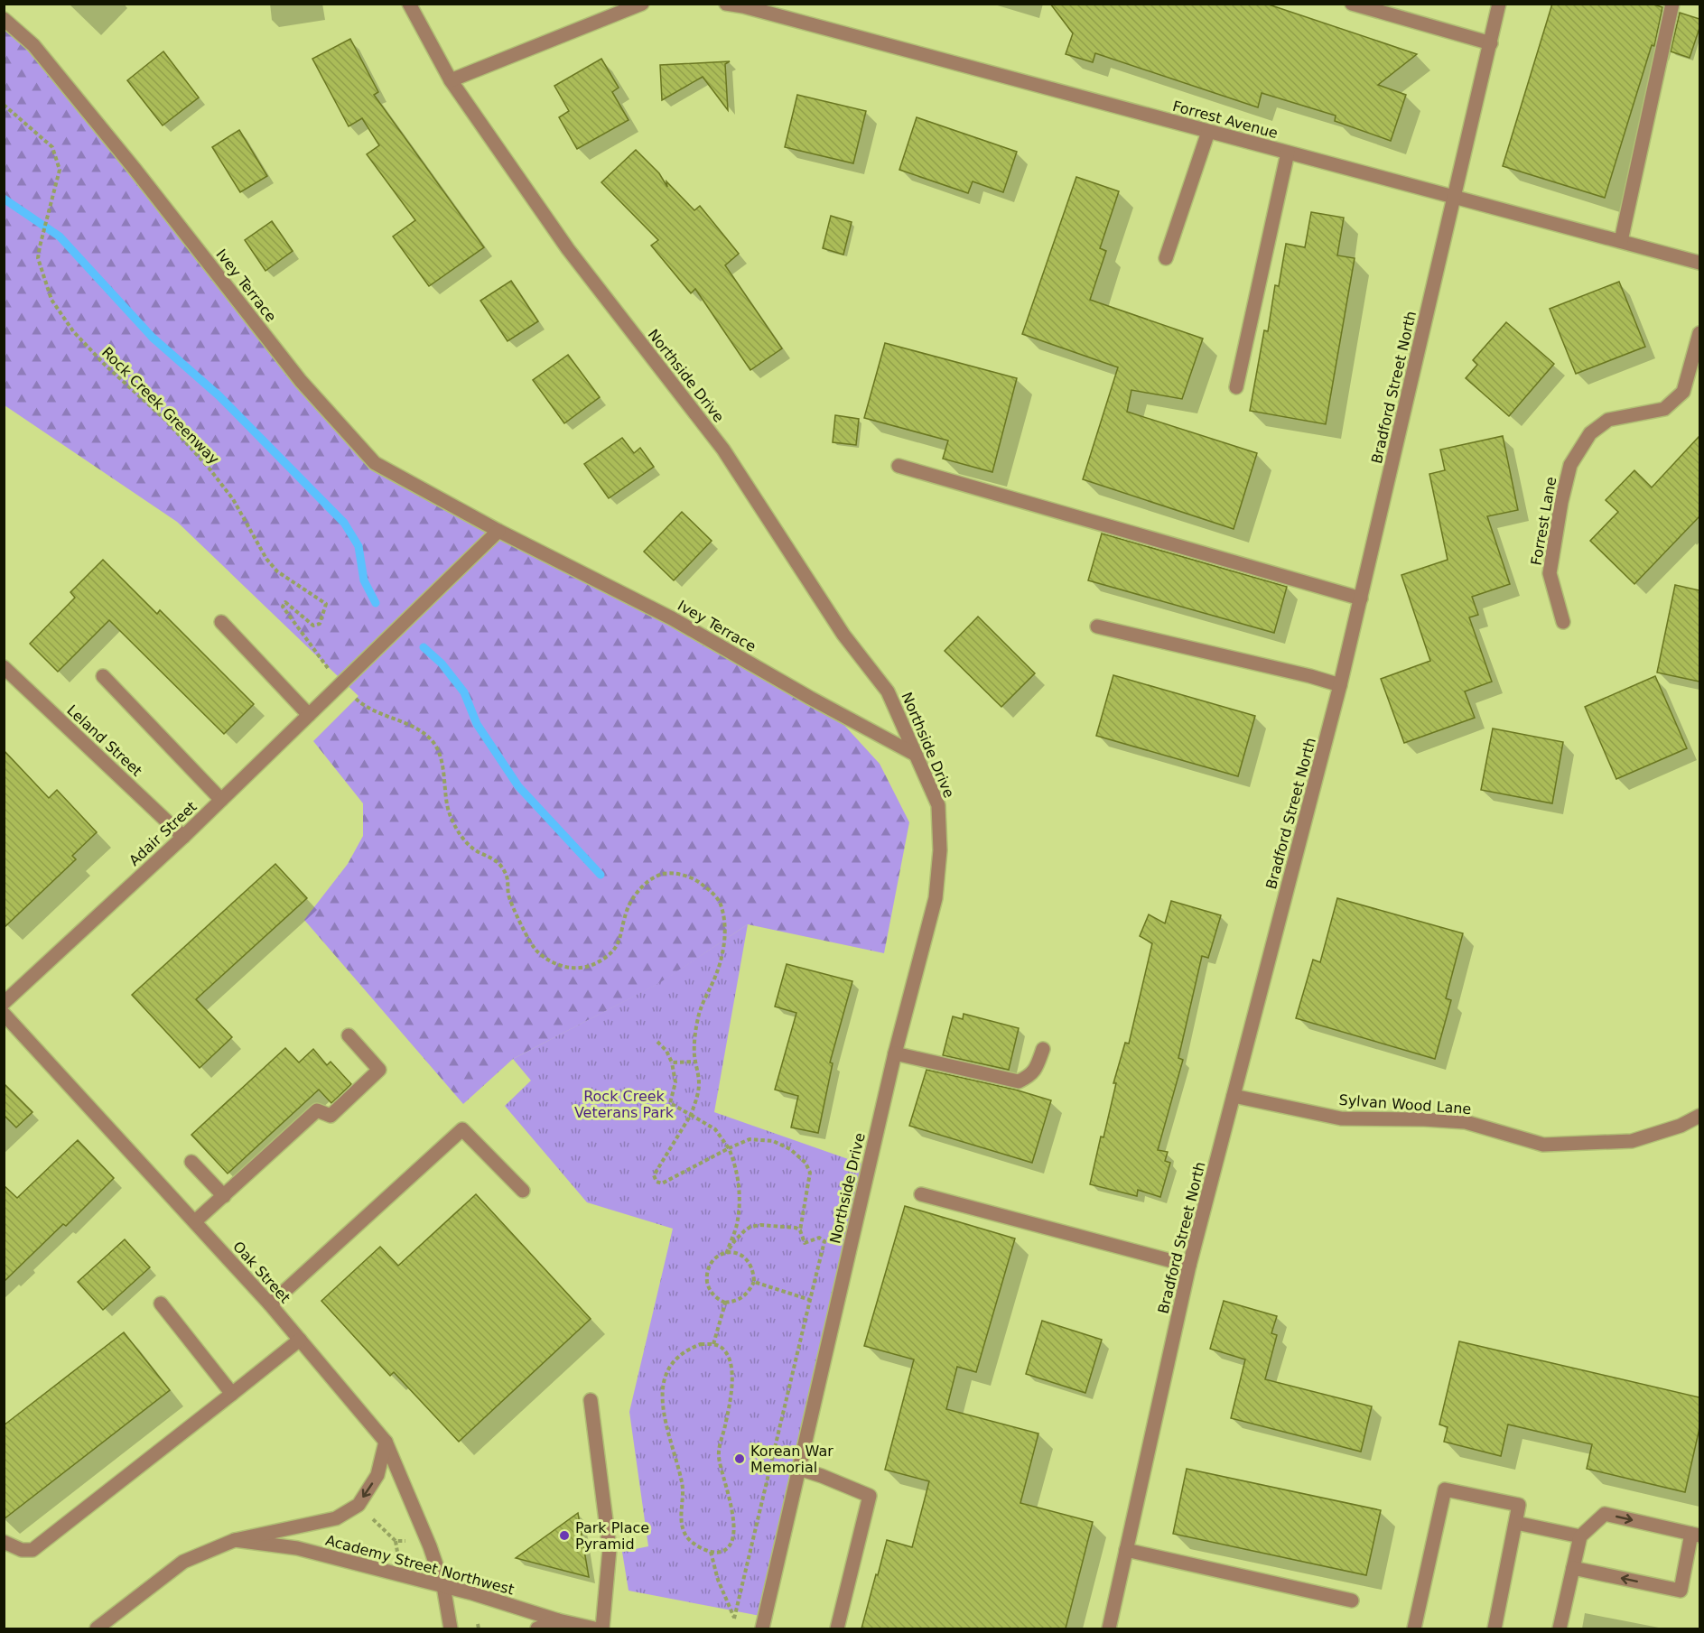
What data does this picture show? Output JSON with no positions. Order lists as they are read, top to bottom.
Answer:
{
  "streets": {
    "street": [
      "Forrest Avenue",
      "Ivey Terrace",
      "Northside Drive",
      "Bradford Street North",
      "Forrest Lane",
      "Leland Street",
      "Adair Street",
      "Sylvan Wood Lane",
      "Oak Street",
      "Academy Street Northwest"
    ],
    "path": ["Rock Creek Greenway"]
  },
  "crossings": [
    ["Forrest Avenue", "Bradford Street North"],
    ["Ivey Terrace", "Northside Drive"],
    ["Bradford Street North", "Sylvan Wood Lane"],
    ["Rock Creek Greenway", "Adair Street"],
    ["Leland Street", "Adair Street"],
    ["Oak Street", "Academy Street Northwest"]
  ],
  "parks": ["Rock Creek Veterans Park"],
  "places": ["Korean War Memorial", "Park Place Pyramid"]
}
